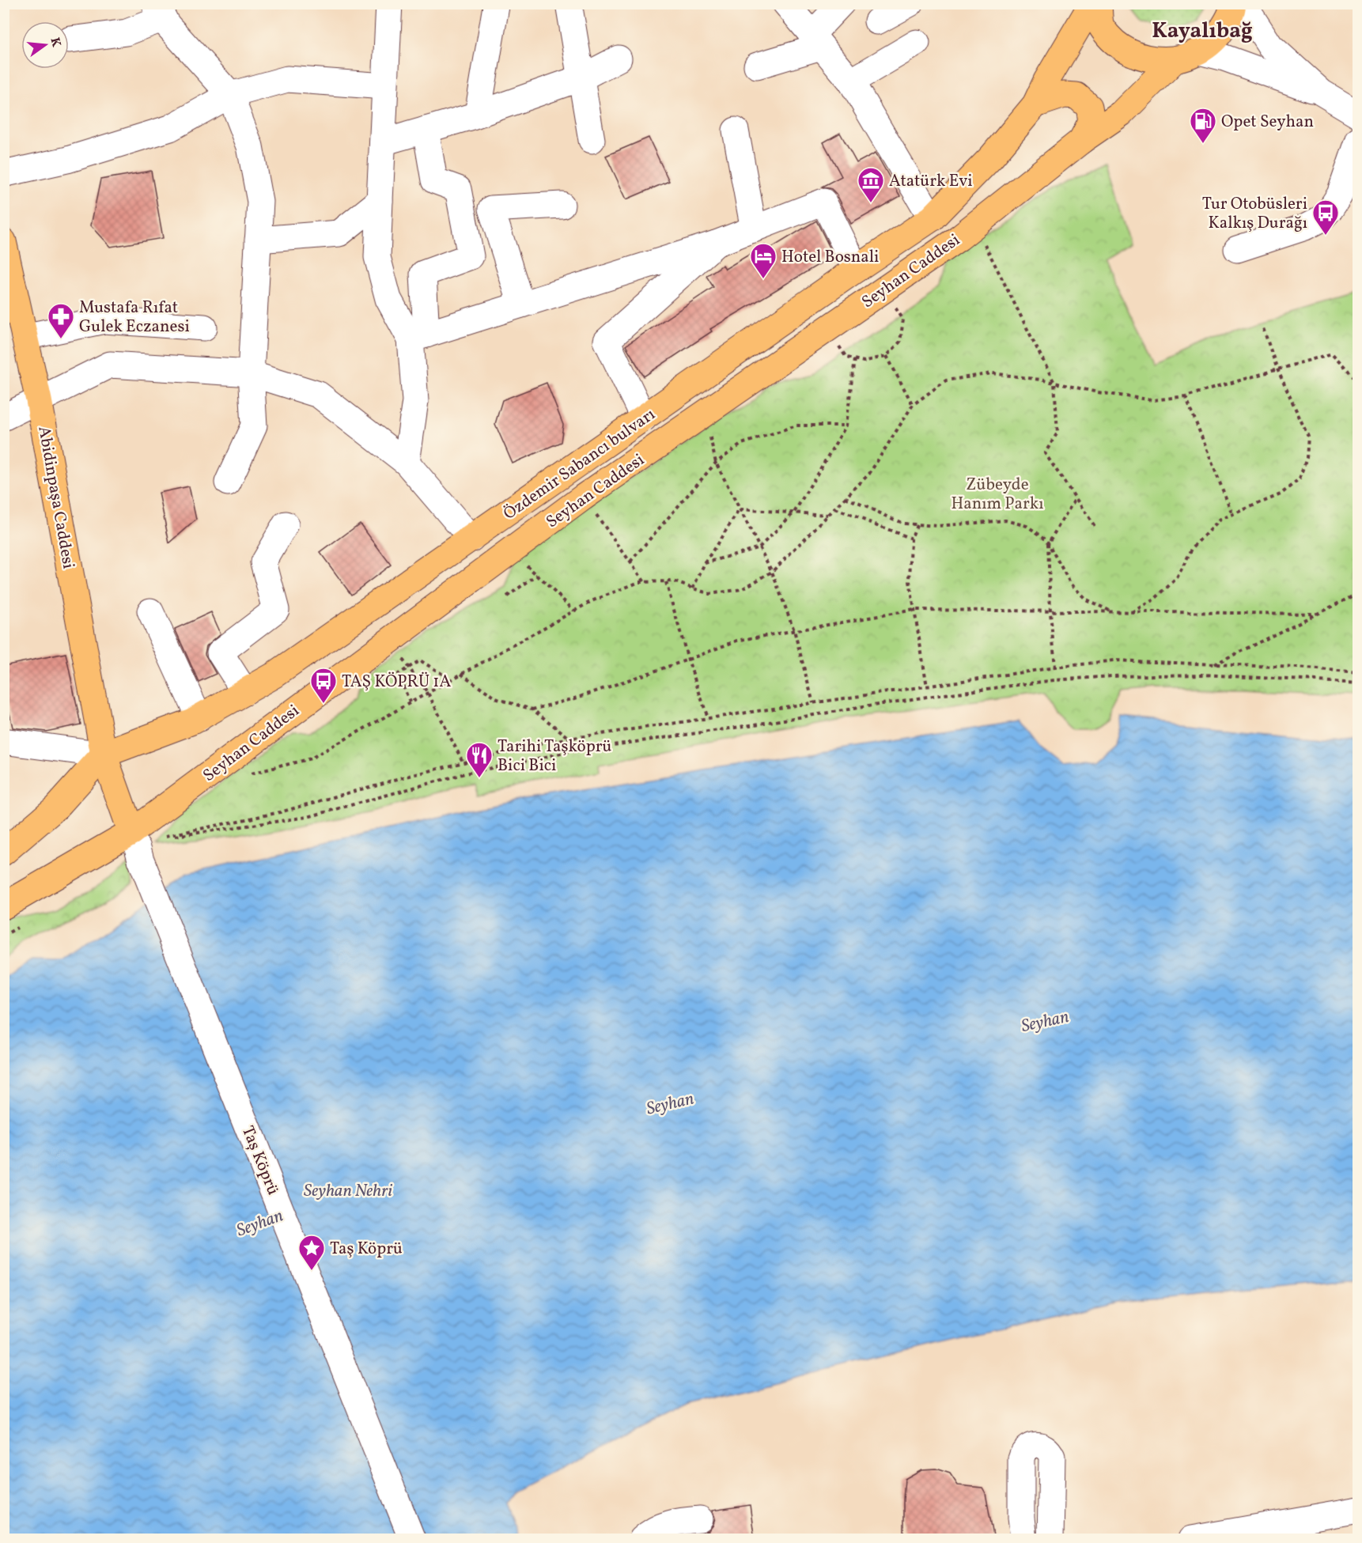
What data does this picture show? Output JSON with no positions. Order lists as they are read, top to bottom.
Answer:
{
  "streets": {
    "main road": ["Seyhan Caddesi", "Özdemir Sabancı bulvarı", "Abidinpaşa Caddesi"],
    "street": ["Taș Köprü"]
  },
  "crossings": [
    ["Seyhan Caddesi", "Abidinpaşa Caddesi"],
    ["Seyhan Caddesi", "Taș Köprü"],
    ["Özdemir Sabancı bulvarı", "Abidinpaşa Caddesi"],
    ["Abidinpaşa Caddesi", "Taș Köprü"]
  ],
  "districts": ["Kayalıbağ"],
  "water": ["Seyhan", "Seyhan Nehri"],
  "parks": ["Zübeyde Hanım Parkı"],
  "places": {
    "fuel station": ["Opet Seyhan"],
    "museum": ["Atatürk Evi"],
    "bus stop": ["Tur Otobüsleri Kalkış Durağı", "TAŞ KÖPRÜ 1A"],
    "hotel": ["Hotel Bosnali"],
    "pharmacy": ["Mustafa Rıfat Gulek Eczanesi"],
    "restaurant": ["Tarihi Taşköprü Bici Bici"],
    "place": ["Taş Köprü"]
  },
  "north": "right"
}
